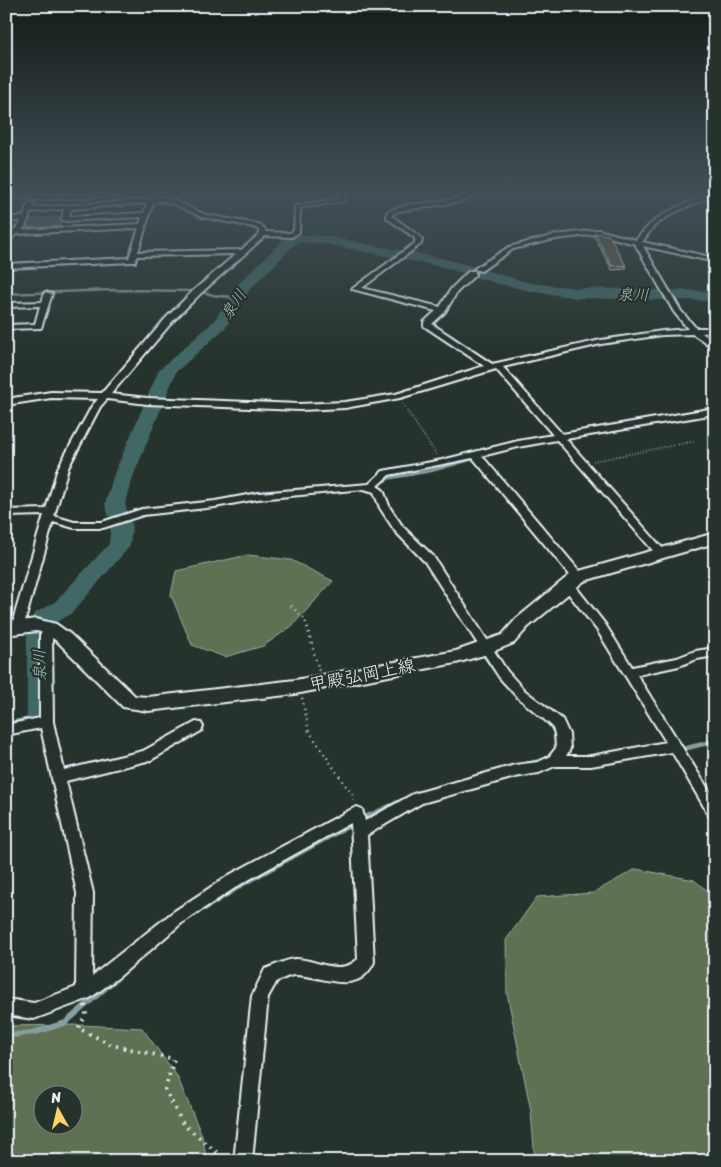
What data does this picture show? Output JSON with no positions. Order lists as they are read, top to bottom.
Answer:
{
  "streets": {
    "main road": ["甲殿弘岡上線"]
  },
  "water": ["泉川"],
  "north": "top"
}
